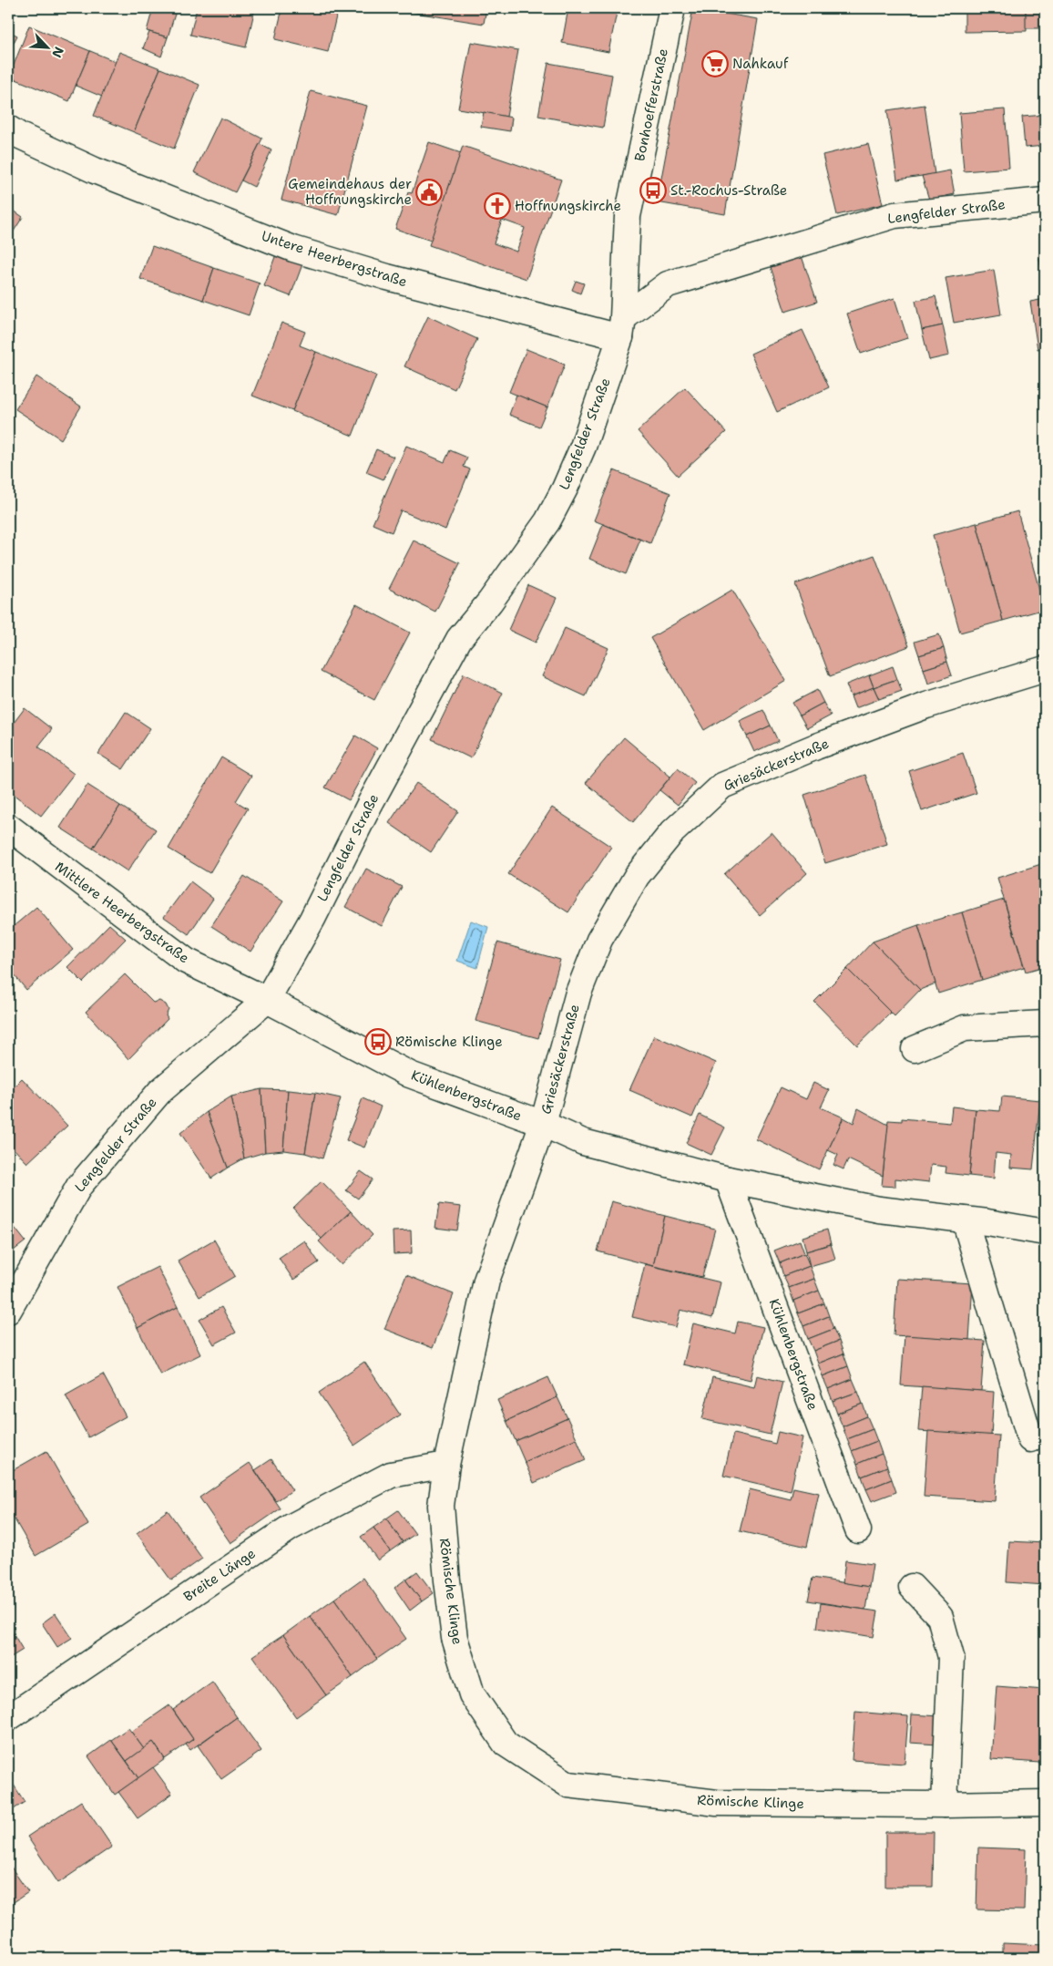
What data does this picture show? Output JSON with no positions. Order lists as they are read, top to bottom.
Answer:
{
  "streets": {
    "street": [
      "Bonhoefferstraße",
      "Lengfelder Straße",
      "Untere Heerbergstraße",
      "Griesäckerstraße",
      "Mittlere Heerbergstraße",
      "Kühlenbergstraße",
      "Breite Länge",
      "Römische Klinge"
    ]
  },
  "crossings": [
    ["Bonhoefferstraße", "Lengfelder Straße"],
    ["Bonhoefferstraße", "Untere Heerbergstraße"],
    ["Lengfelder Straße", "Untere Heerbergstraße"],
    ["Lengfelder Straße", "Mittlere Heerbergstraße"],
    ["Lengfelder Straße", "Kühlenbergstraße"],
    ["Griesäckerstraße", "Kühlenbergstraße"],
    ["Griesäckerstraße", "Römische Klinge"],
    ["Mittlere Heerbergstraße", "Kühlenbergstraße"],
    ["Kühlenbergstraße", "Römische Klinge"],
    ["Breite Länge", "Römische Klinge"]
  ],
  "places": {
    "supermarket": ["Nahkauf"],
    "bus stop": ["St.-Rochus-Straße", "Römische Klinge"],
    "public building": ["Gemeindehaus der Hoffnungskirche"],
    "church": ["Hoffnungskirche"]
  },
  "north": "bottom right"
}
